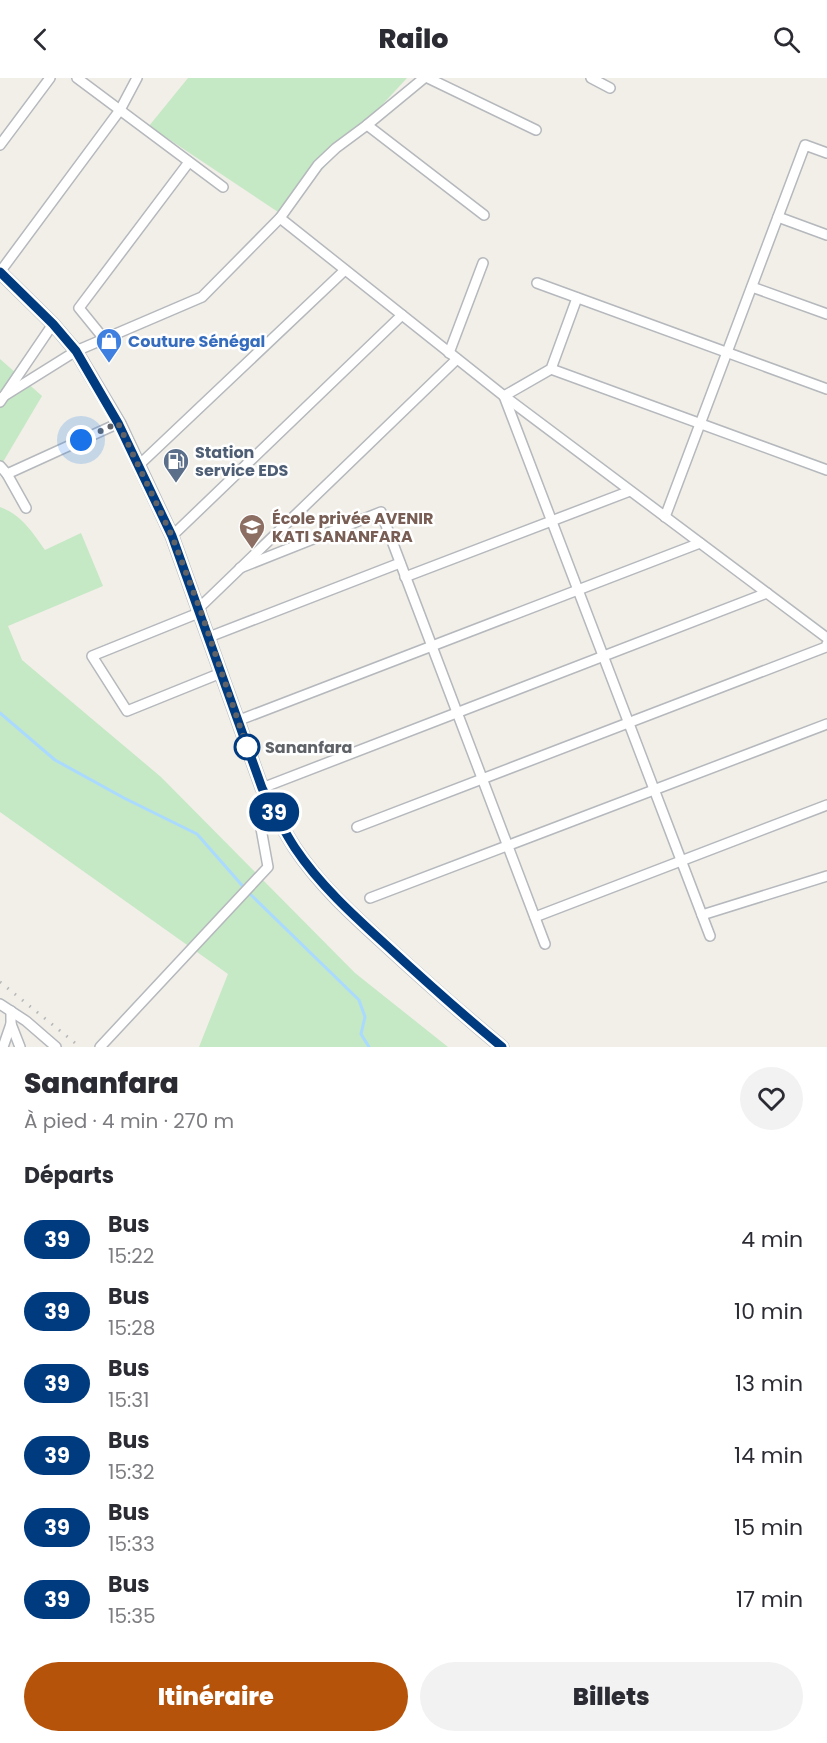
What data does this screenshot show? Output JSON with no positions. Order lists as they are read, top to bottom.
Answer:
{
  "places": {
    "shop": ["Couture Sénégal"],
    "fuel station": ["Station service EDS"],
    "school or university": ["École privée AVENIR KATI SANANFARA"],
    "other": ["Sananfara"]
  },
  "lines": ["bus line 39"],
  "page": {
    "header": "Railo",
    "on_map": "39",
    "heading": [
      ["Sananfara", "À pied · 4 min · 270 m"],
      "Départs"
    ],
    "list": [
      {
        "mark": "39",
        "name": "Bus",
        "note": "15:22",
        "value": "4 min"
      },
      {
        "mark": "39",
        "name": "Bus",
        "note": "15:28",
        "value": "10 min"
      },
      {
        "mark": "39",
        "name": "Bus",
        "note": "15:31",
        "value": "13 min"
      },
      {
        "mark": "39",
        "name": "Bus",
        "note": "15:32",
        "value": "14 min"
      },
      {
        "mark": "39",
        "name": "Bus",
        "note": "15:33",
        "value": "15 min"
      },
      {
        "mark": "39",
        "name": "Bus",
        "note": "15:35",
        "value": "17 min"
      }
    ],
    "buttons": ["Itinéraire", "Billets"]
  }
}
